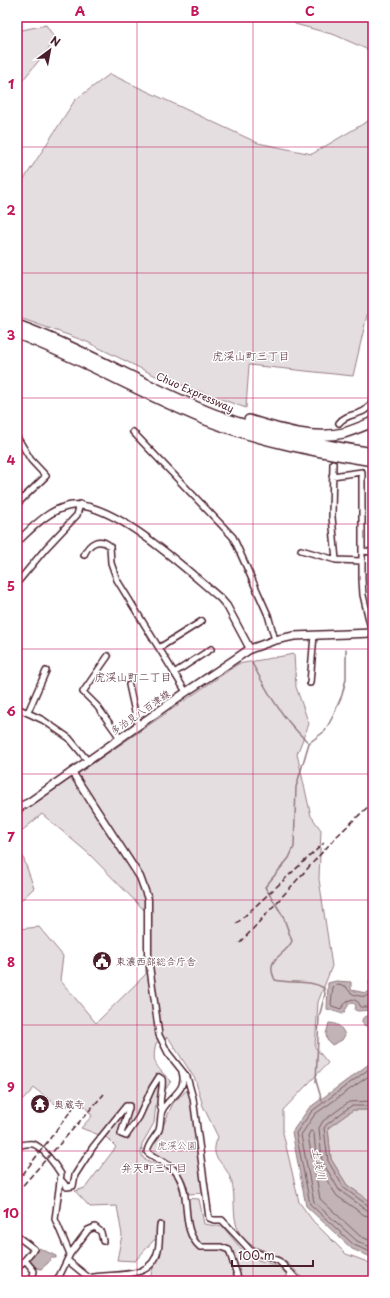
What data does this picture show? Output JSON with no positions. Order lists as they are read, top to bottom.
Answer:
{
  "streets": {
    "highway": ["Chuo Expressway"],
    "main road": ["多治見八百津線"]
  },
  "districts": ["虎渓山町三丁目", "虎渓山町二丁目", "弁天町三丁目"],
  "water": ["土岐川"],
  "parks": ["虎渓公園"],
  "places": {
    "public building": ["東濃西部総合庁舎"],
    "temple": ["奥蔵寺"]
  },
  "scale_bar": "100 m",
  "north": "top right",
  "grid": {
    "columns": ["A", "B", "C"],
    "rows": [
      "1",
      "2",
      "3",
      "4",
      "5",
      "6",
      "7",
      "8",
      "9",
      "10"
    ]
  }
}
